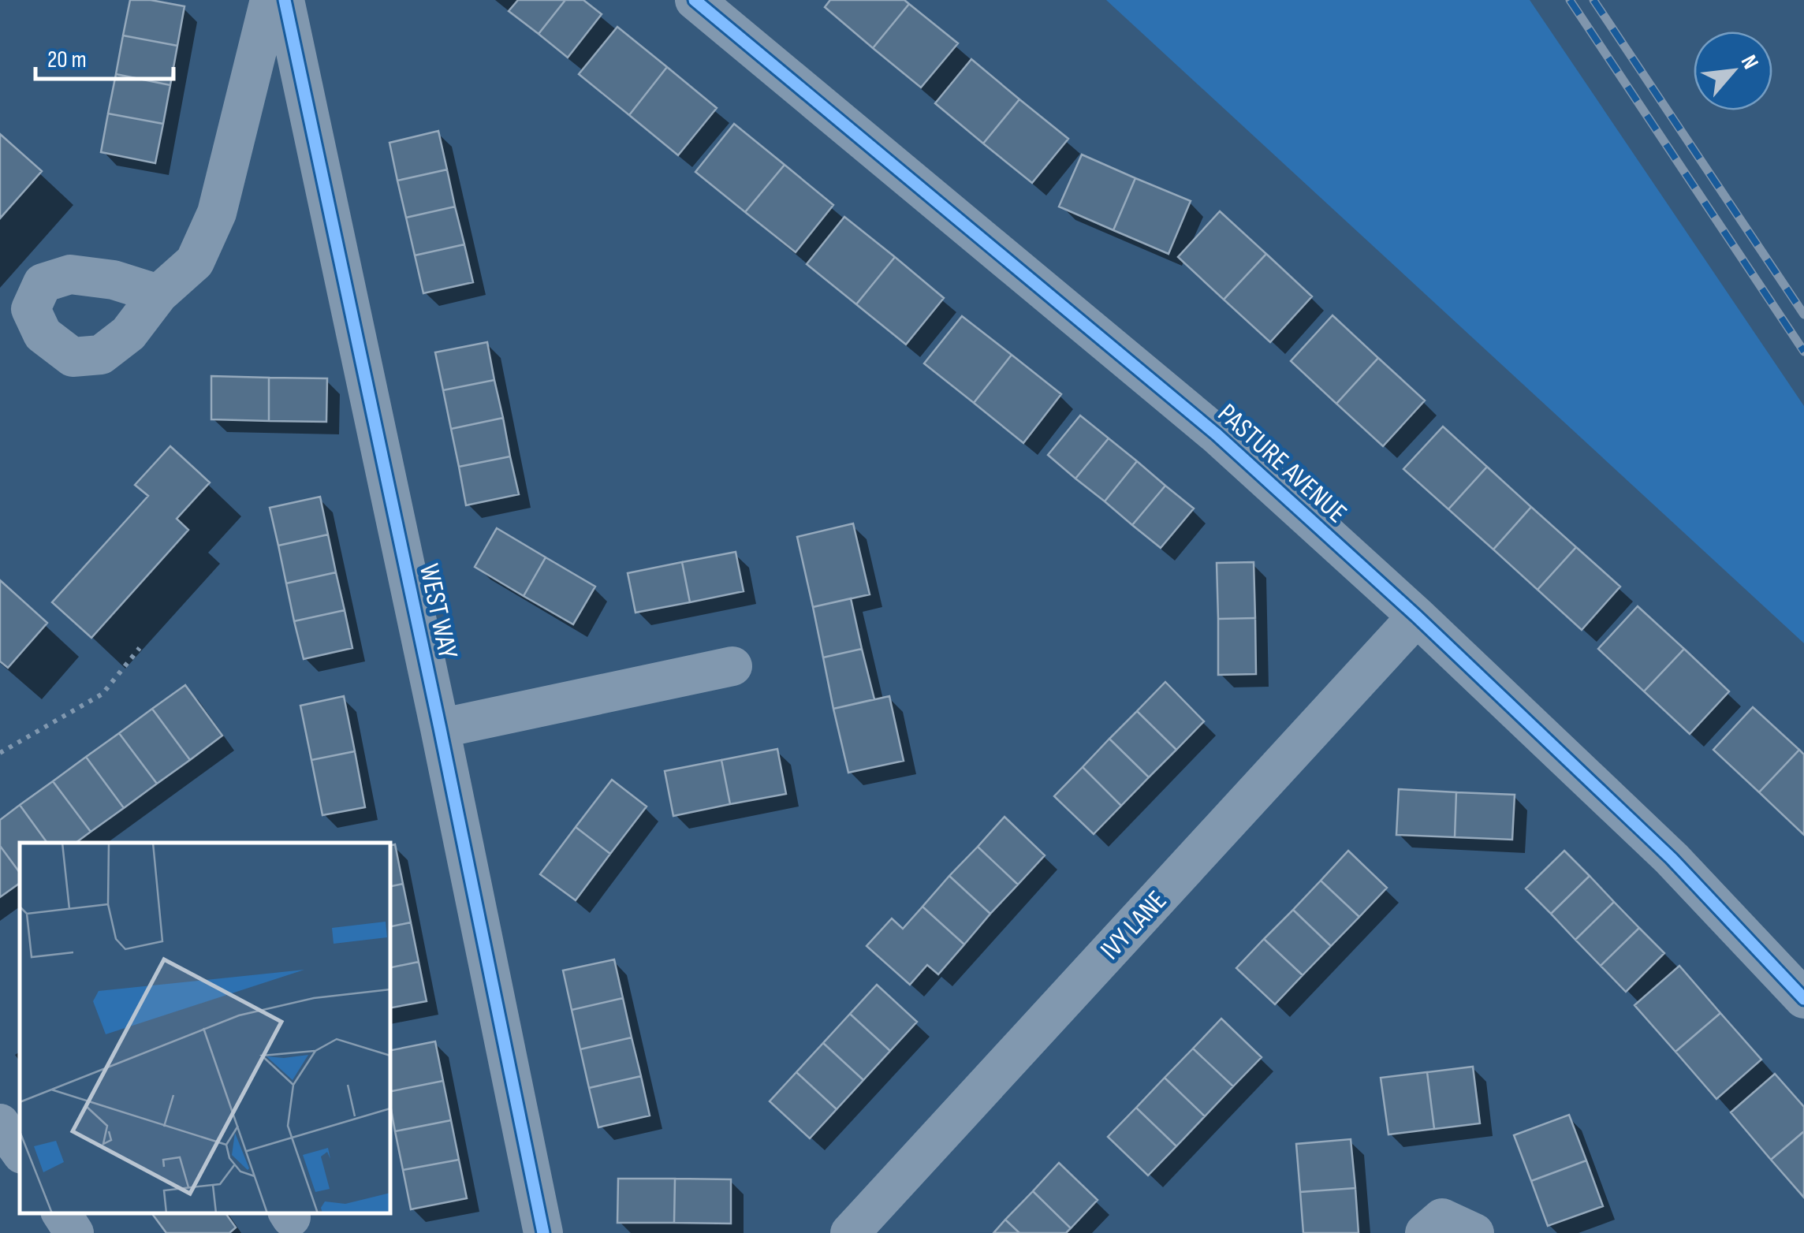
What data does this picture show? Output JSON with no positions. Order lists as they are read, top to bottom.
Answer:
{
  "streets": {
    "street": ["PASTURE AVENUE", "WEST WAY", "IVY LANE"]
  },
  "crossings": [
    ["PASTURE AVENUE", "IVY LANE"]
  ],
  "scale_bar": "20 m",
  "north": "top right"
}
